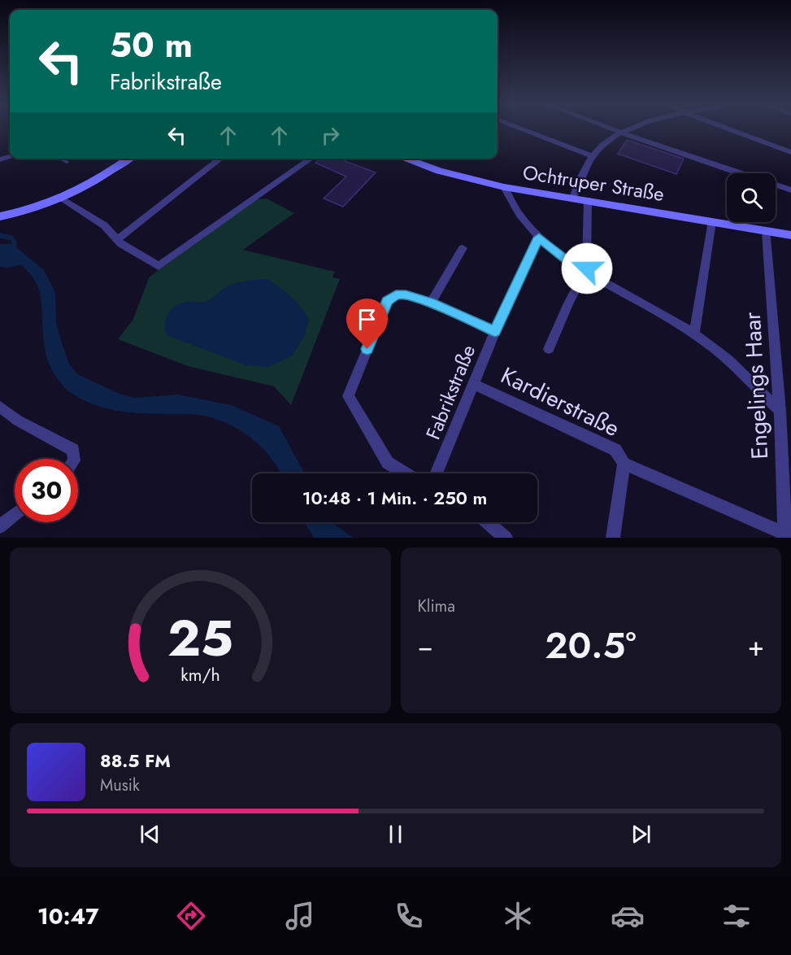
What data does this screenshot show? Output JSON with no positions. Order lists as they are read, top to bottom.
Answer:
{
  "streets": {
    "main road": ["Ochtruper Straße"],
    "street": ["Engelings Haar", "Fabrikstraße", "Kardierstraße"]
  },
  "crossings": [
    ["Ochtruper Straße", "Engelings Haar"],
    ["Engelings Haar", "Kardierstraße"],
    ["Fabrikstraße", "Kardierstraße"]
  ],
  "page": {
    "turn": ["50 m", "Fabrikstraße"],
    "limit": "30",
    "trip": "10:48 · 1 Min. · 250 m",
    "tile": "Klima",
    "heat": ["−", "20.5°", "+"],
    "song": ["88.5 FM", "Musik"],
    "tabs": "10:47",
    "gauge": ["25", "km/h"]
  }
}
